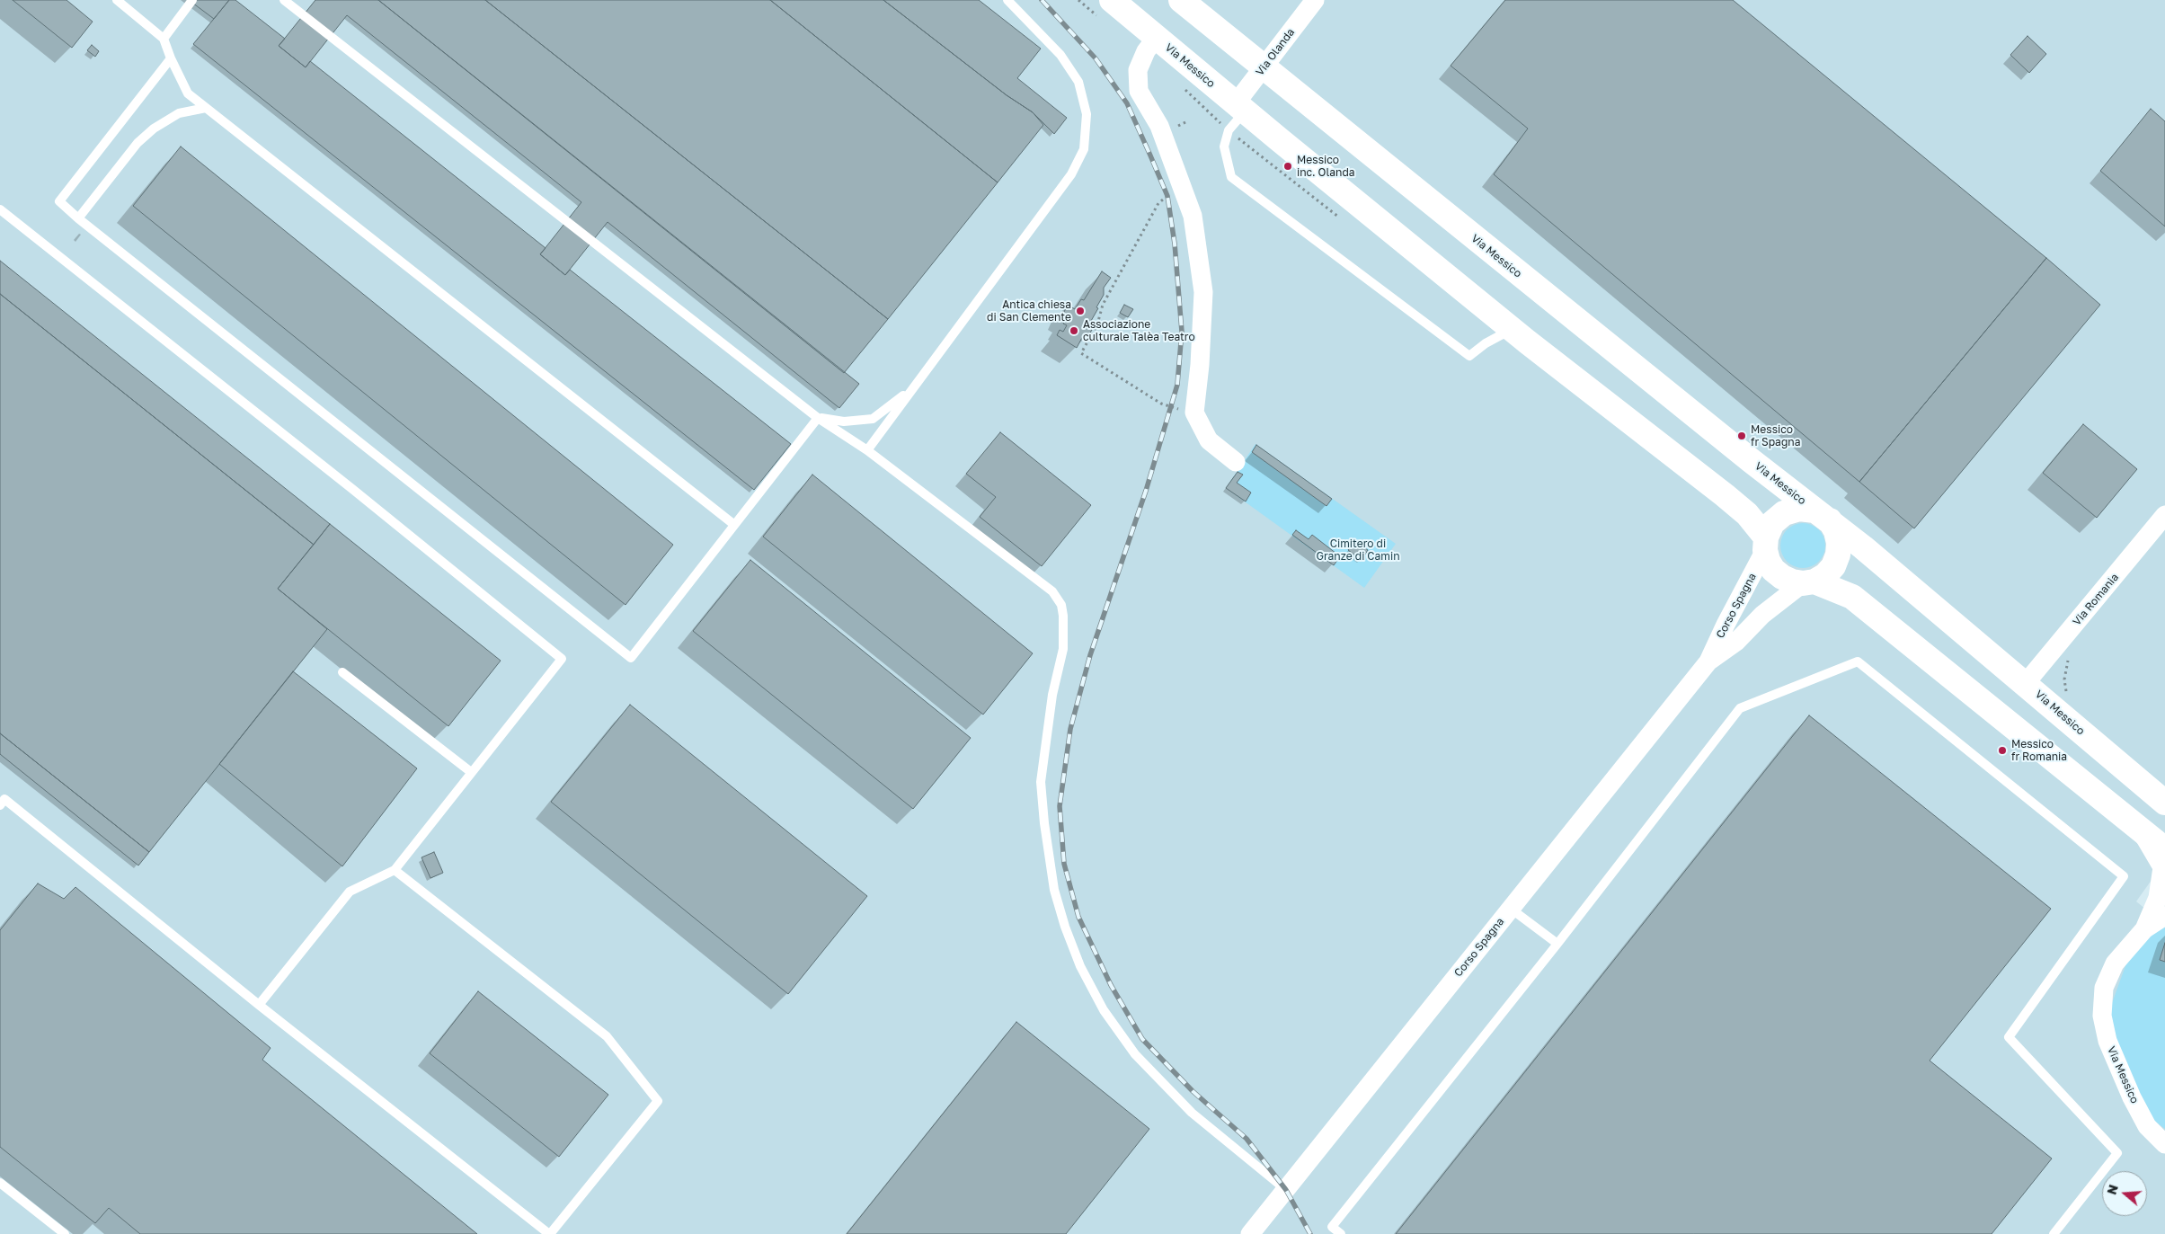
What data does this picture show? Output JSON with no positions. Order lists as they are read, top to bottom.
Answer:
{
  "streets": {
    "street": [
      "Via Olanda",
      "Via Messico",
      "Via Romania",
      "Corso Spagna"
    ]
  },
  "crossings": [
    ["Via Olanda", "Via Messico"],
    ["Via Messico", "Via Romania"],
    ["Via Messico", "Corso Spagna"]
  ],
  "parks": ["Cimitero di Granze di Camin"],
  "places": [
    "Messico inc. Olanda",
    "Antica chiesa di San Clemente",
    "Associazione culturale Talèa Teatro",
    "Messico fr Spagna",
    "Messico fr Romania"
  ],
  "north": "left"
}
